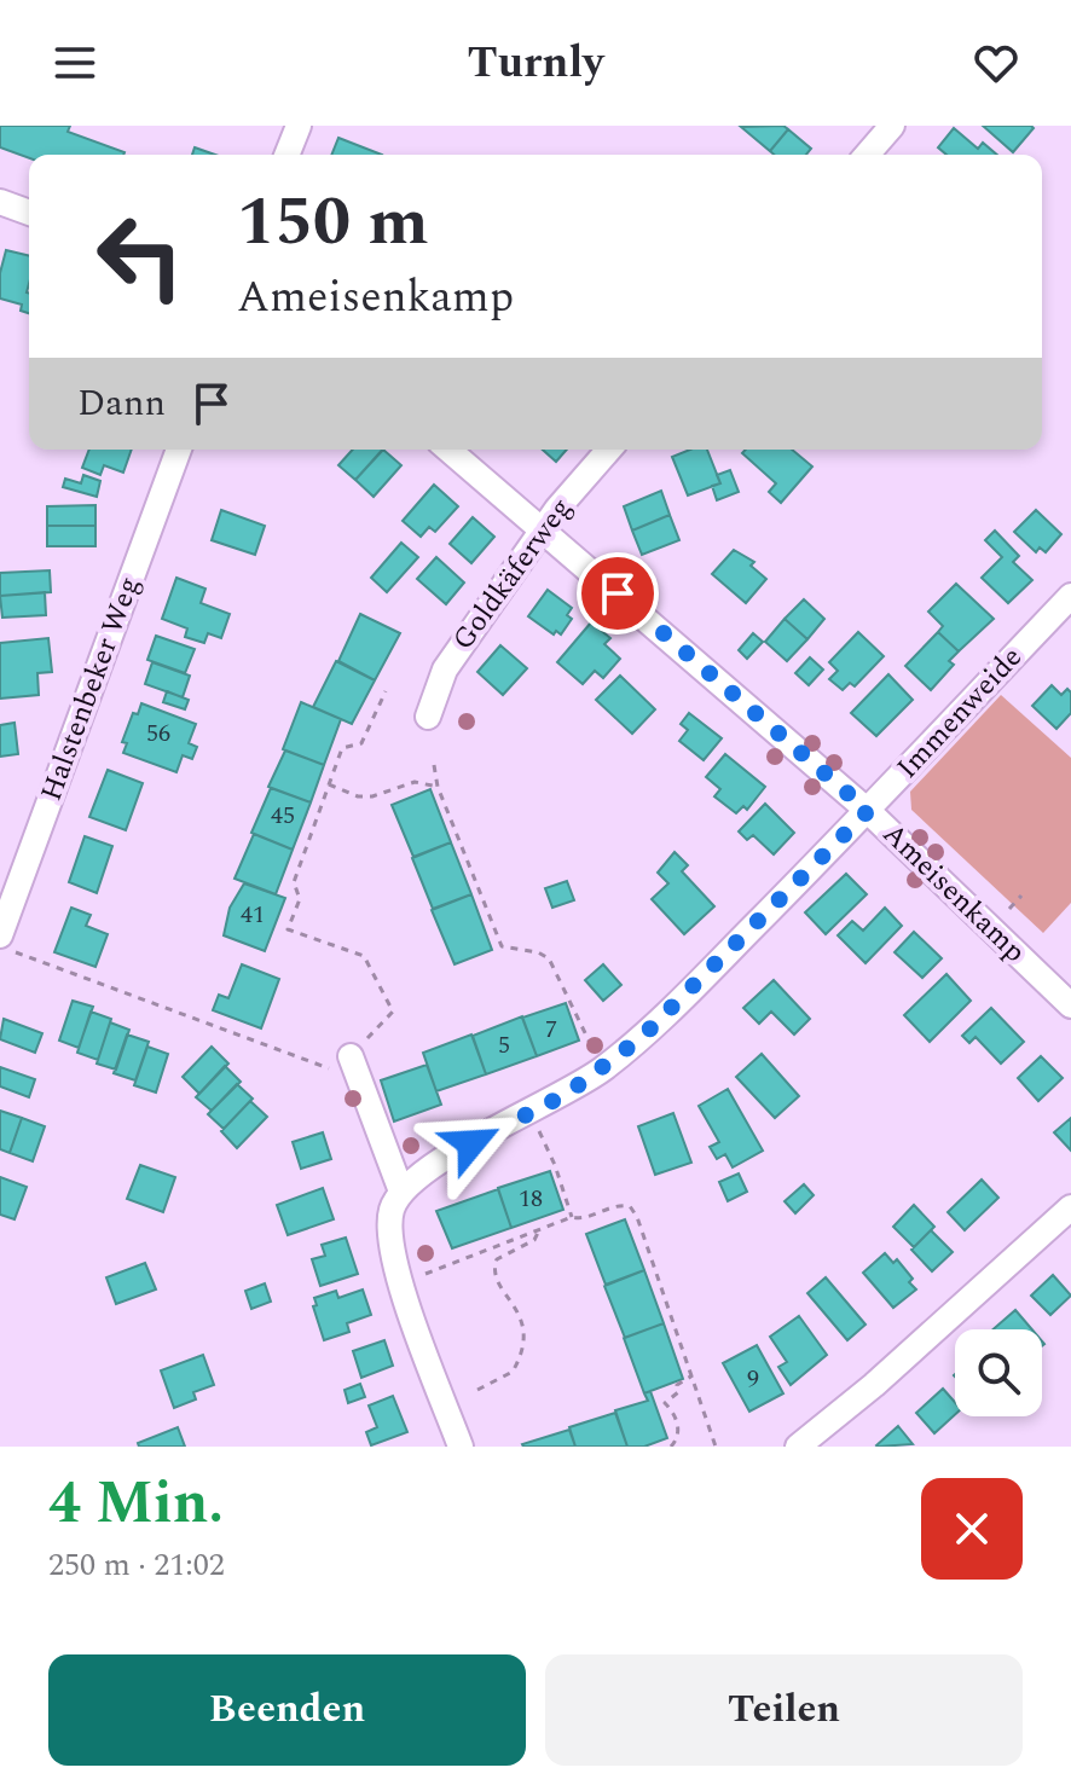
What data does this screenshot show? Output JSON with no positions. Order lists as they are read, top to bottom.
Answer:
{
  "streets": {
    "street": [
      "Goldkäferweg",
      "Halstenbeker Weg",
      "Immenweide",
      "Ameisenkamp"
    ]
  },
  "crossings": [
    ["Goldkäferweg", "Ameisenkamp"],
    ["Immenweide", "Ameisenkamp"]
  ],
  "house_numbers": [
    "56",
    "45",
    "41",
    "7",
    "5",
    "18",
    "9"
  ],
  "page": {
    "header": "Turnly",
    "turn": ["150 m", "Ameisenkamp"],
    "then": "Dann",
    "heading": ["4 Min.", "250 m · 21:02"],
    "buttons": ["Beenden", "Teilen"]
  }
}
